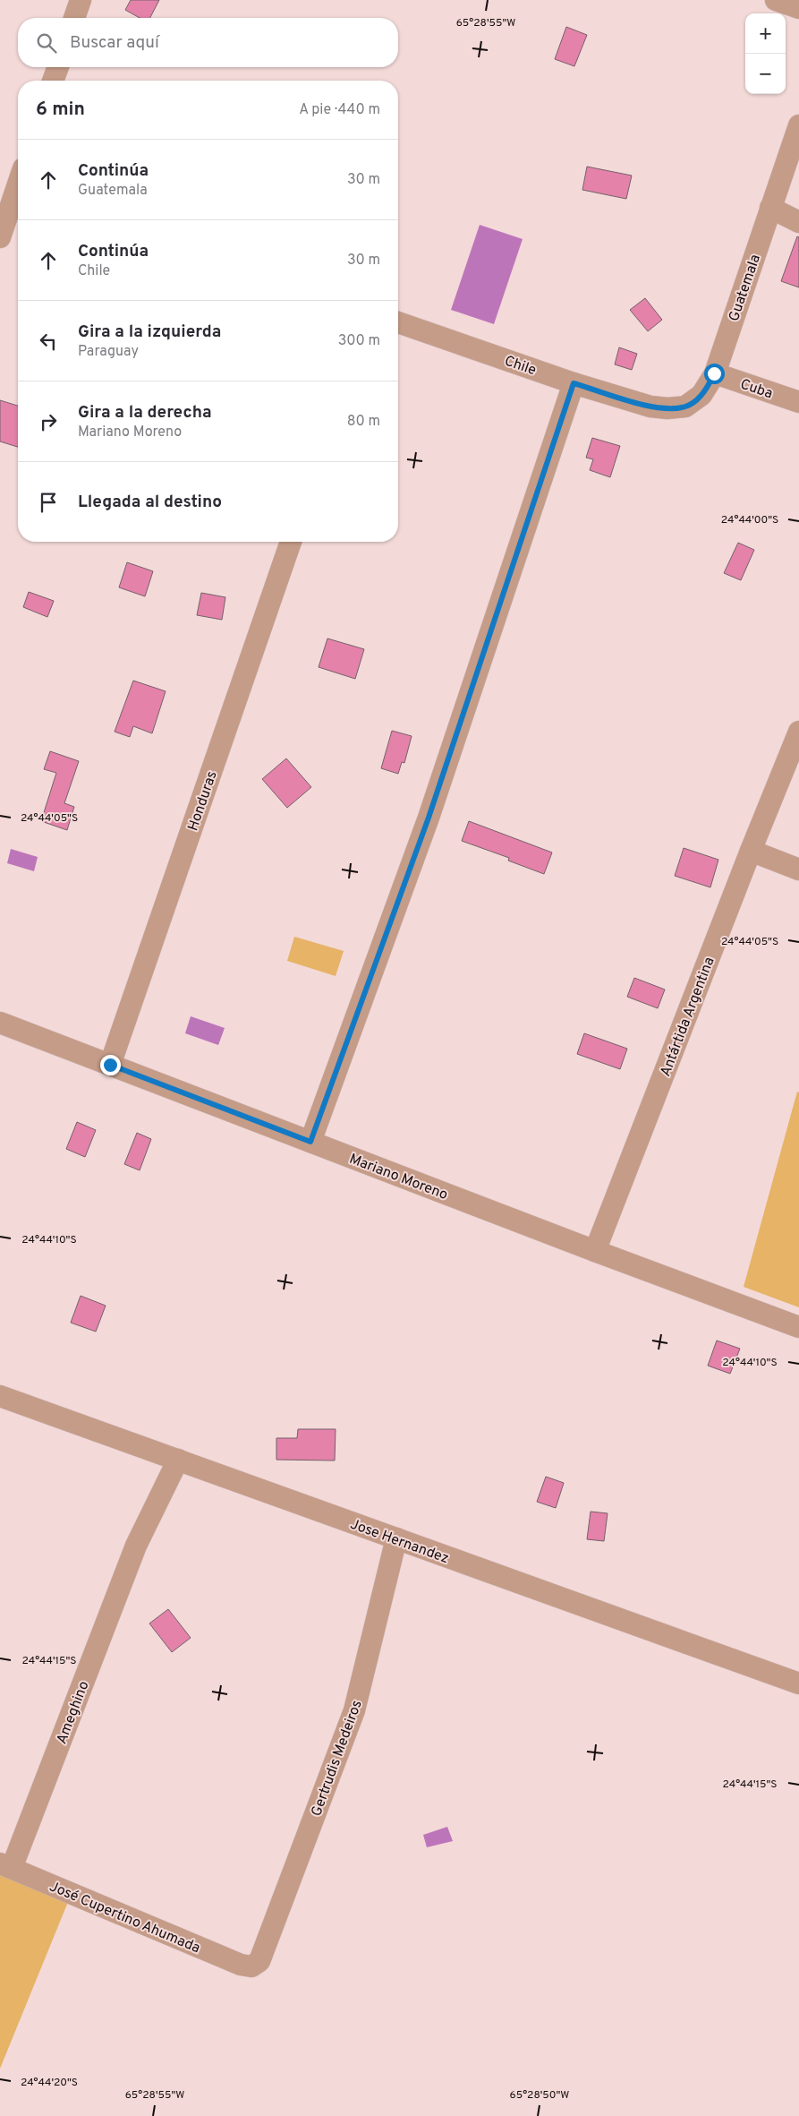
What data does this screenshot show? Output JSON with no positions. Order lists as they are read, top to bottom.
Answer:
{
  "streets": {
    "street": [
      "Guatemala",
      "Chile",
      "Cuba",
      "Honduras",
      "Antártida Argentina",
      "Mariano Moreno",
      "Jose Hernandez",
      "Ameghino",
      "Gertrudis Medeiros",
      "José Cupertino Ahumada"
    ]
  },
  "crossings": [
    ["Guatemala", "Chile"],
    ["Guatemala", "Cuba"],
    ["Honduras", "Mariano Moreno"],
    ["Antártida Argentina", "Mariano Moreno"],
    ["Jose Hernandez", "Ameghino"],
    ["Jose Hernandez", "Gertrudis Medeiros"],
    ["Ameghino", "José Cupertino Ahumada"],
    ["Gertrudis Medeiros", "José Cupertino Ahumada"]
  ],
  "page": {
    "map_buttons": ["+", "−"],
    "search": "Buscar aquí",
    "heading": ["6 min", "A pie · 440 m"],
    "list": [
      ["Continúa", "Guatemala", "30 m"],
      ["Continúa", "Chile", "30 m"],
      ["Gira a la izquierda", "Paraguay", "300 m"],
      ["Gira a la derecha", "Mariano Moreno", "80 m"],
      "Llegada al destino"
    ]
  },
  "coordinates": [
    "65°28'55\"W",
    "24°44'00\"S",
    "24°44'05\"S",
    "24°44'10\"S",
    "24°44'15\"S",
    "24°44'20\"S",
    "65°28'50\"W"
  ]
}
